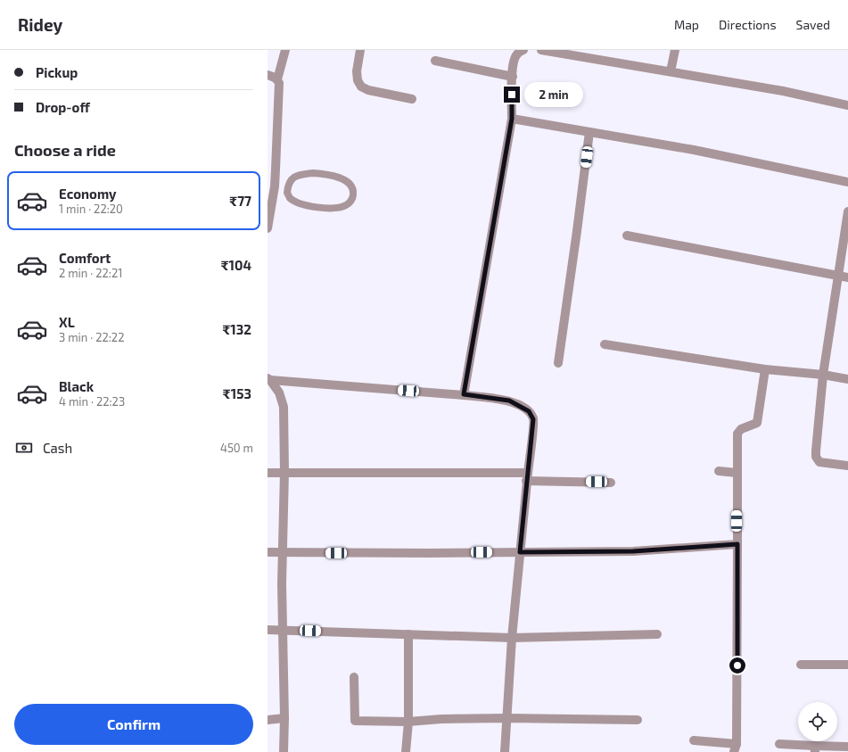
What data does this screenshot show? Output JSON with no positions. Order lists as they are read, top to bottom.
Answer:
{
  "page": {
    "header": "Ridey",
    "nav": ["Map", "Directions", "Saved"],
    "banner": ["Pickup", "Drop-off"],
    "bubble": "2 min",
    "heading": "Choose a ride",
    "list": [
      {
        "name": "Economy",
        "note": "1 min · 22:20",
        "value": "₹77"
      },
      {
        "name": "Comfort",
        "note": "2 min · 22:21",
        "value": "₹104"
      },
      {
        "name": "XL",
        "note": "3 min · 22:22",
        "value": "₹132"
      },
      {
        "name": "Black",
        "note": "4 min · 22:23",
        "value": "₹153"
      }
    ],
    "pay": ["Cash", "450 m"],
    "buttons": "Confirm"
  }
}
